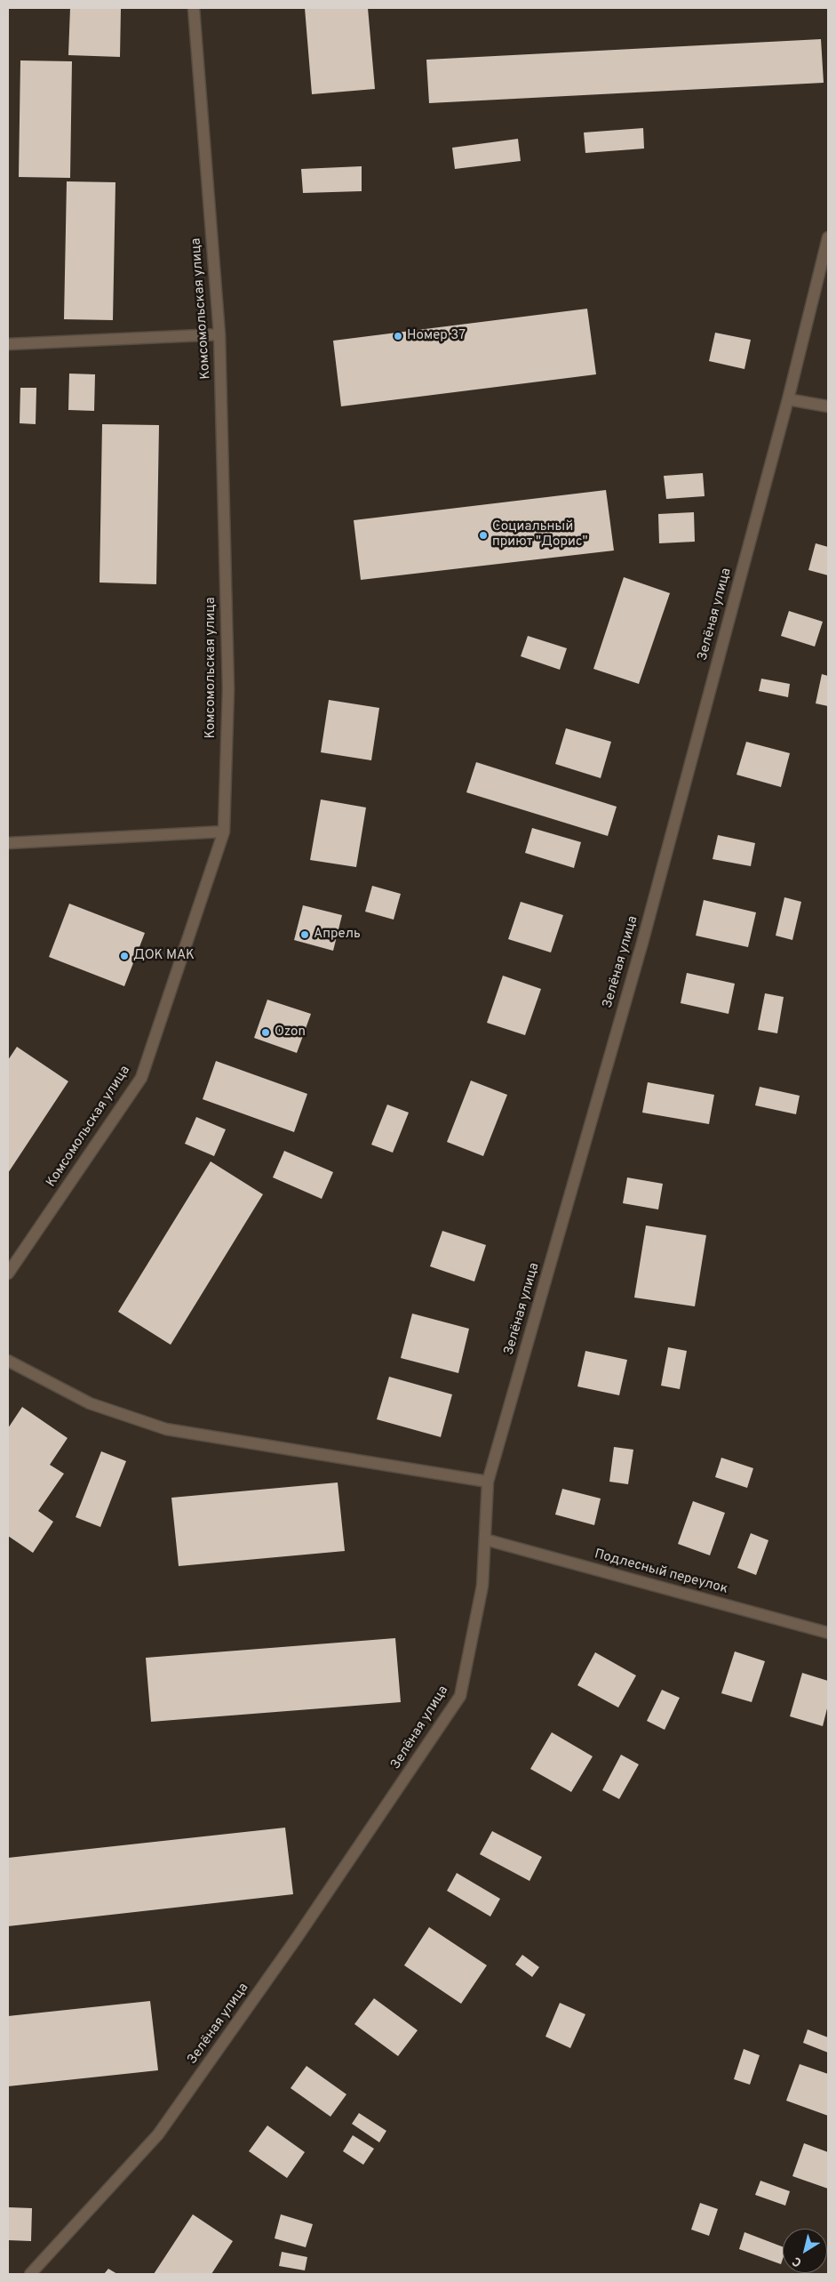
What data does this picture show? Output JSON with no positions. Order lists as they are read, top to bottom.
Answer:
{
  "streets": {
    "street": ["Комсомольская улица", "Зелёная улица", "Подлесный переулок"]
  },
  "crossings": [
    ["Зелёная улица", "Подлесный переулок"]
  ],
  "places": [
    "Номер 37",
    "Социальный приют \"Дорис\"",
    "Апрель",
    "ДОК МАК",
    "Ozon"
  ],
  "north": "bottom left"
}
